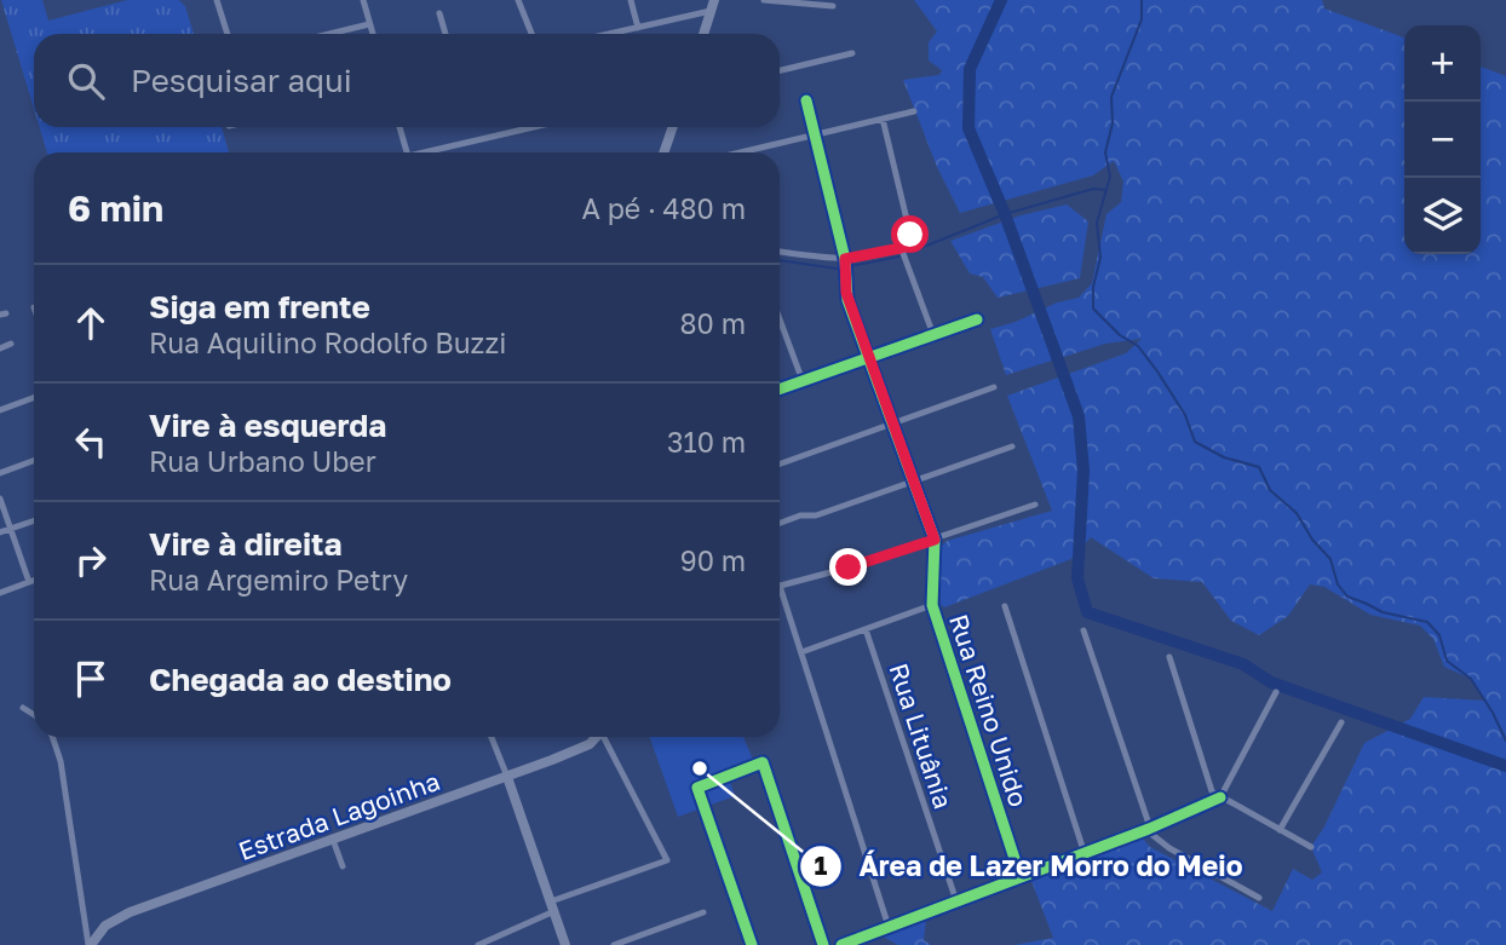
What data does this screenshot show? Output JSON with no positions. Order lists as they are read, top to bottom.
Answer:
{
  "streets": {
    "street": ["Rua Reino Unido", "Rua Lituânia", "Estrada Lagoinha"]
  },
  "places": ["Área de Lazer Morro do Meio"],
  "page": {
    "map_buttons": ["+", "−"],
    "search": "Pesquisar aqui",
    "heading": ["6 min", "A pé · 480 m"],
    "list": [
      ["Siga em frente", "Rua Aquilino Rodolfo Buzzi", "80 m"],
      ["Vire à esquerda", "Rua Urbano Uber", "310 m"],
      ["Vire à direita", "Rua Argemiro Petry", "90 m"],
      "Chegada ao destino"
    ]
  }
}
